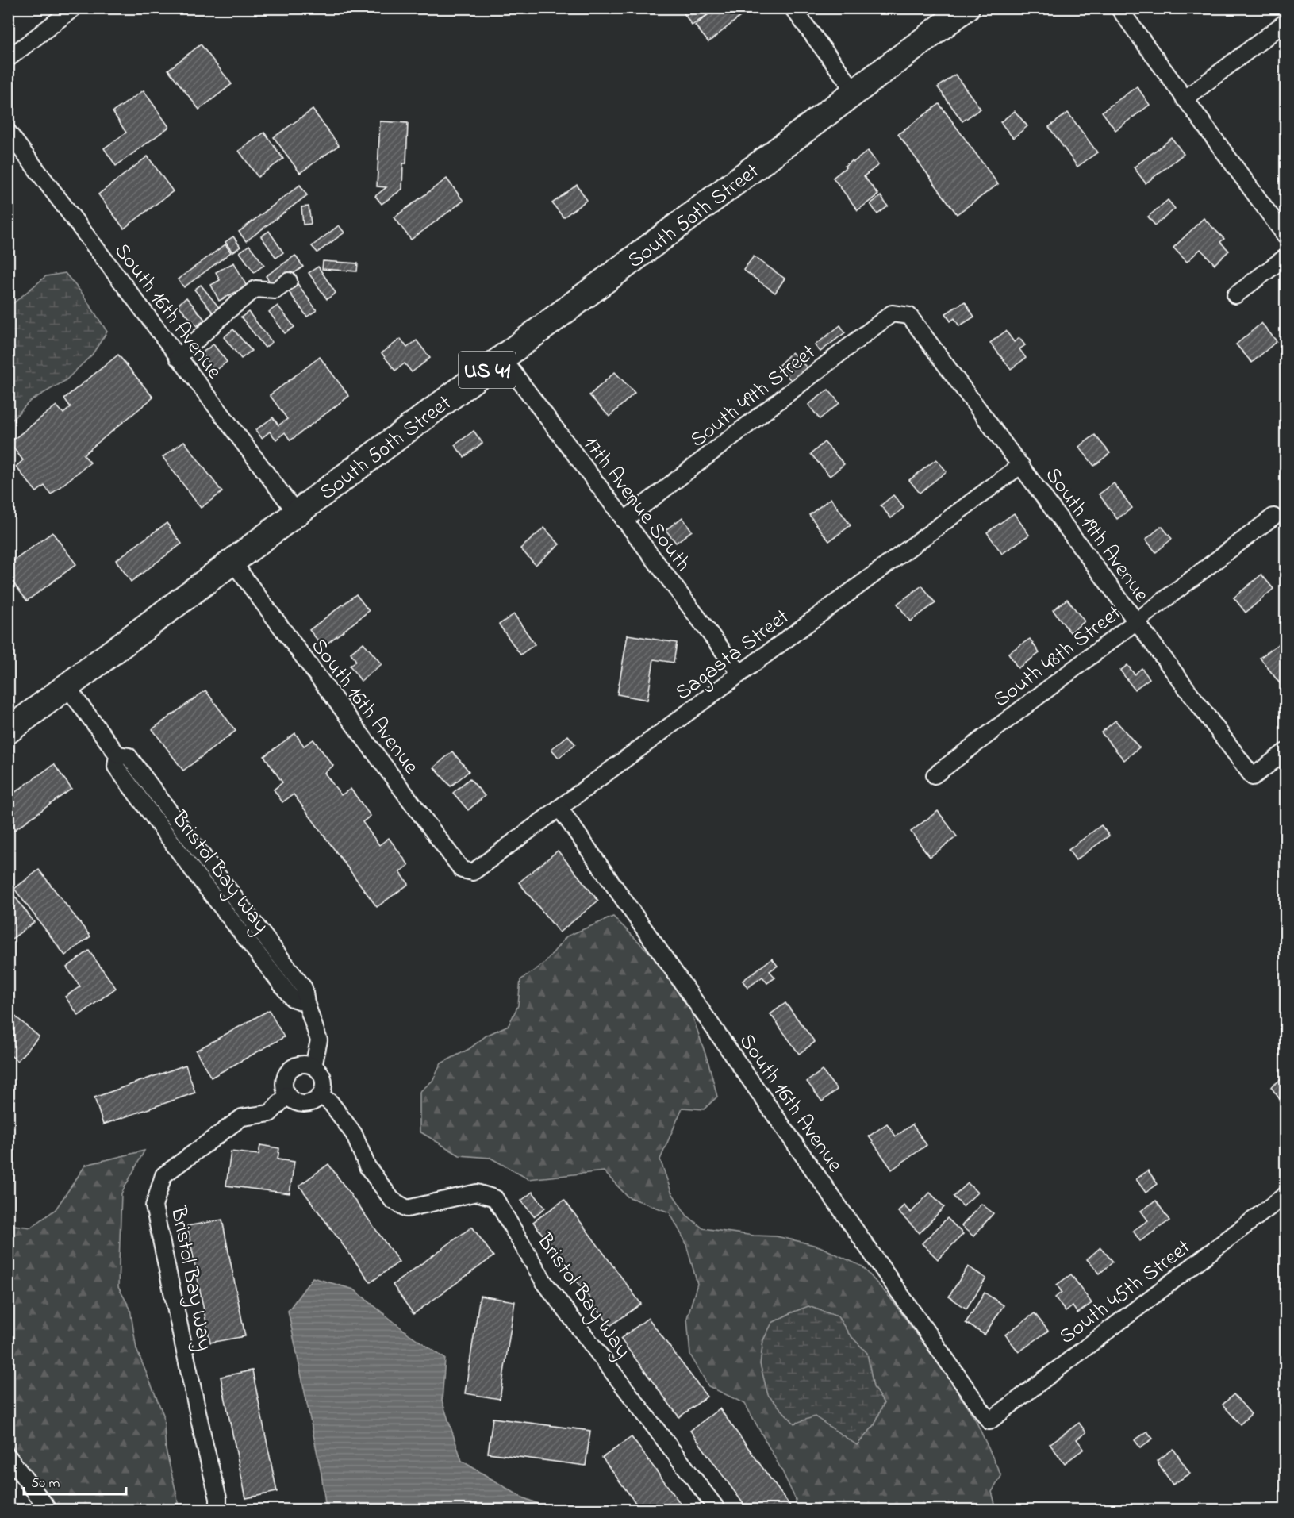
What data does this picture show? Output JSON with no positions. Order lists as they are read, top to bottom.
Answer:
{
  "streets": {
    "main road": ["South 50th Street", "US 41"],
    "street": [
      "South 16th Avenue",
      "South 49th Street",
      "17th Avenue South",
      "South 19th Avenue",
      "Sagasta Street",
      "South 48th Street",
      "Bristol Bay Way",
      "South 45th Street"
    ]
  },
  "crossings": [
    ["South 50th Street", "South 16th Avenue"],
    ["South 50th Street", "17th Avenue South"],
    ["South 50th Street", "Bristol Bay Way"],
    ["South 16th Avenue", "Sagasta Street"],
    ["South 16th Avenue", "South 45th Street"],
    ["South 49th Street", "17th Avenue South"],
    ["South 49th Street", "South 19th Avenue"],
    ["17th Avenue South", "Sagasta Street"],
    ["South 19th Avenue", "Sagasta Street"],
    ["South 19th Avenue", "South 48th Street"]
  ],
  "scale_bar": "50 m"
}
